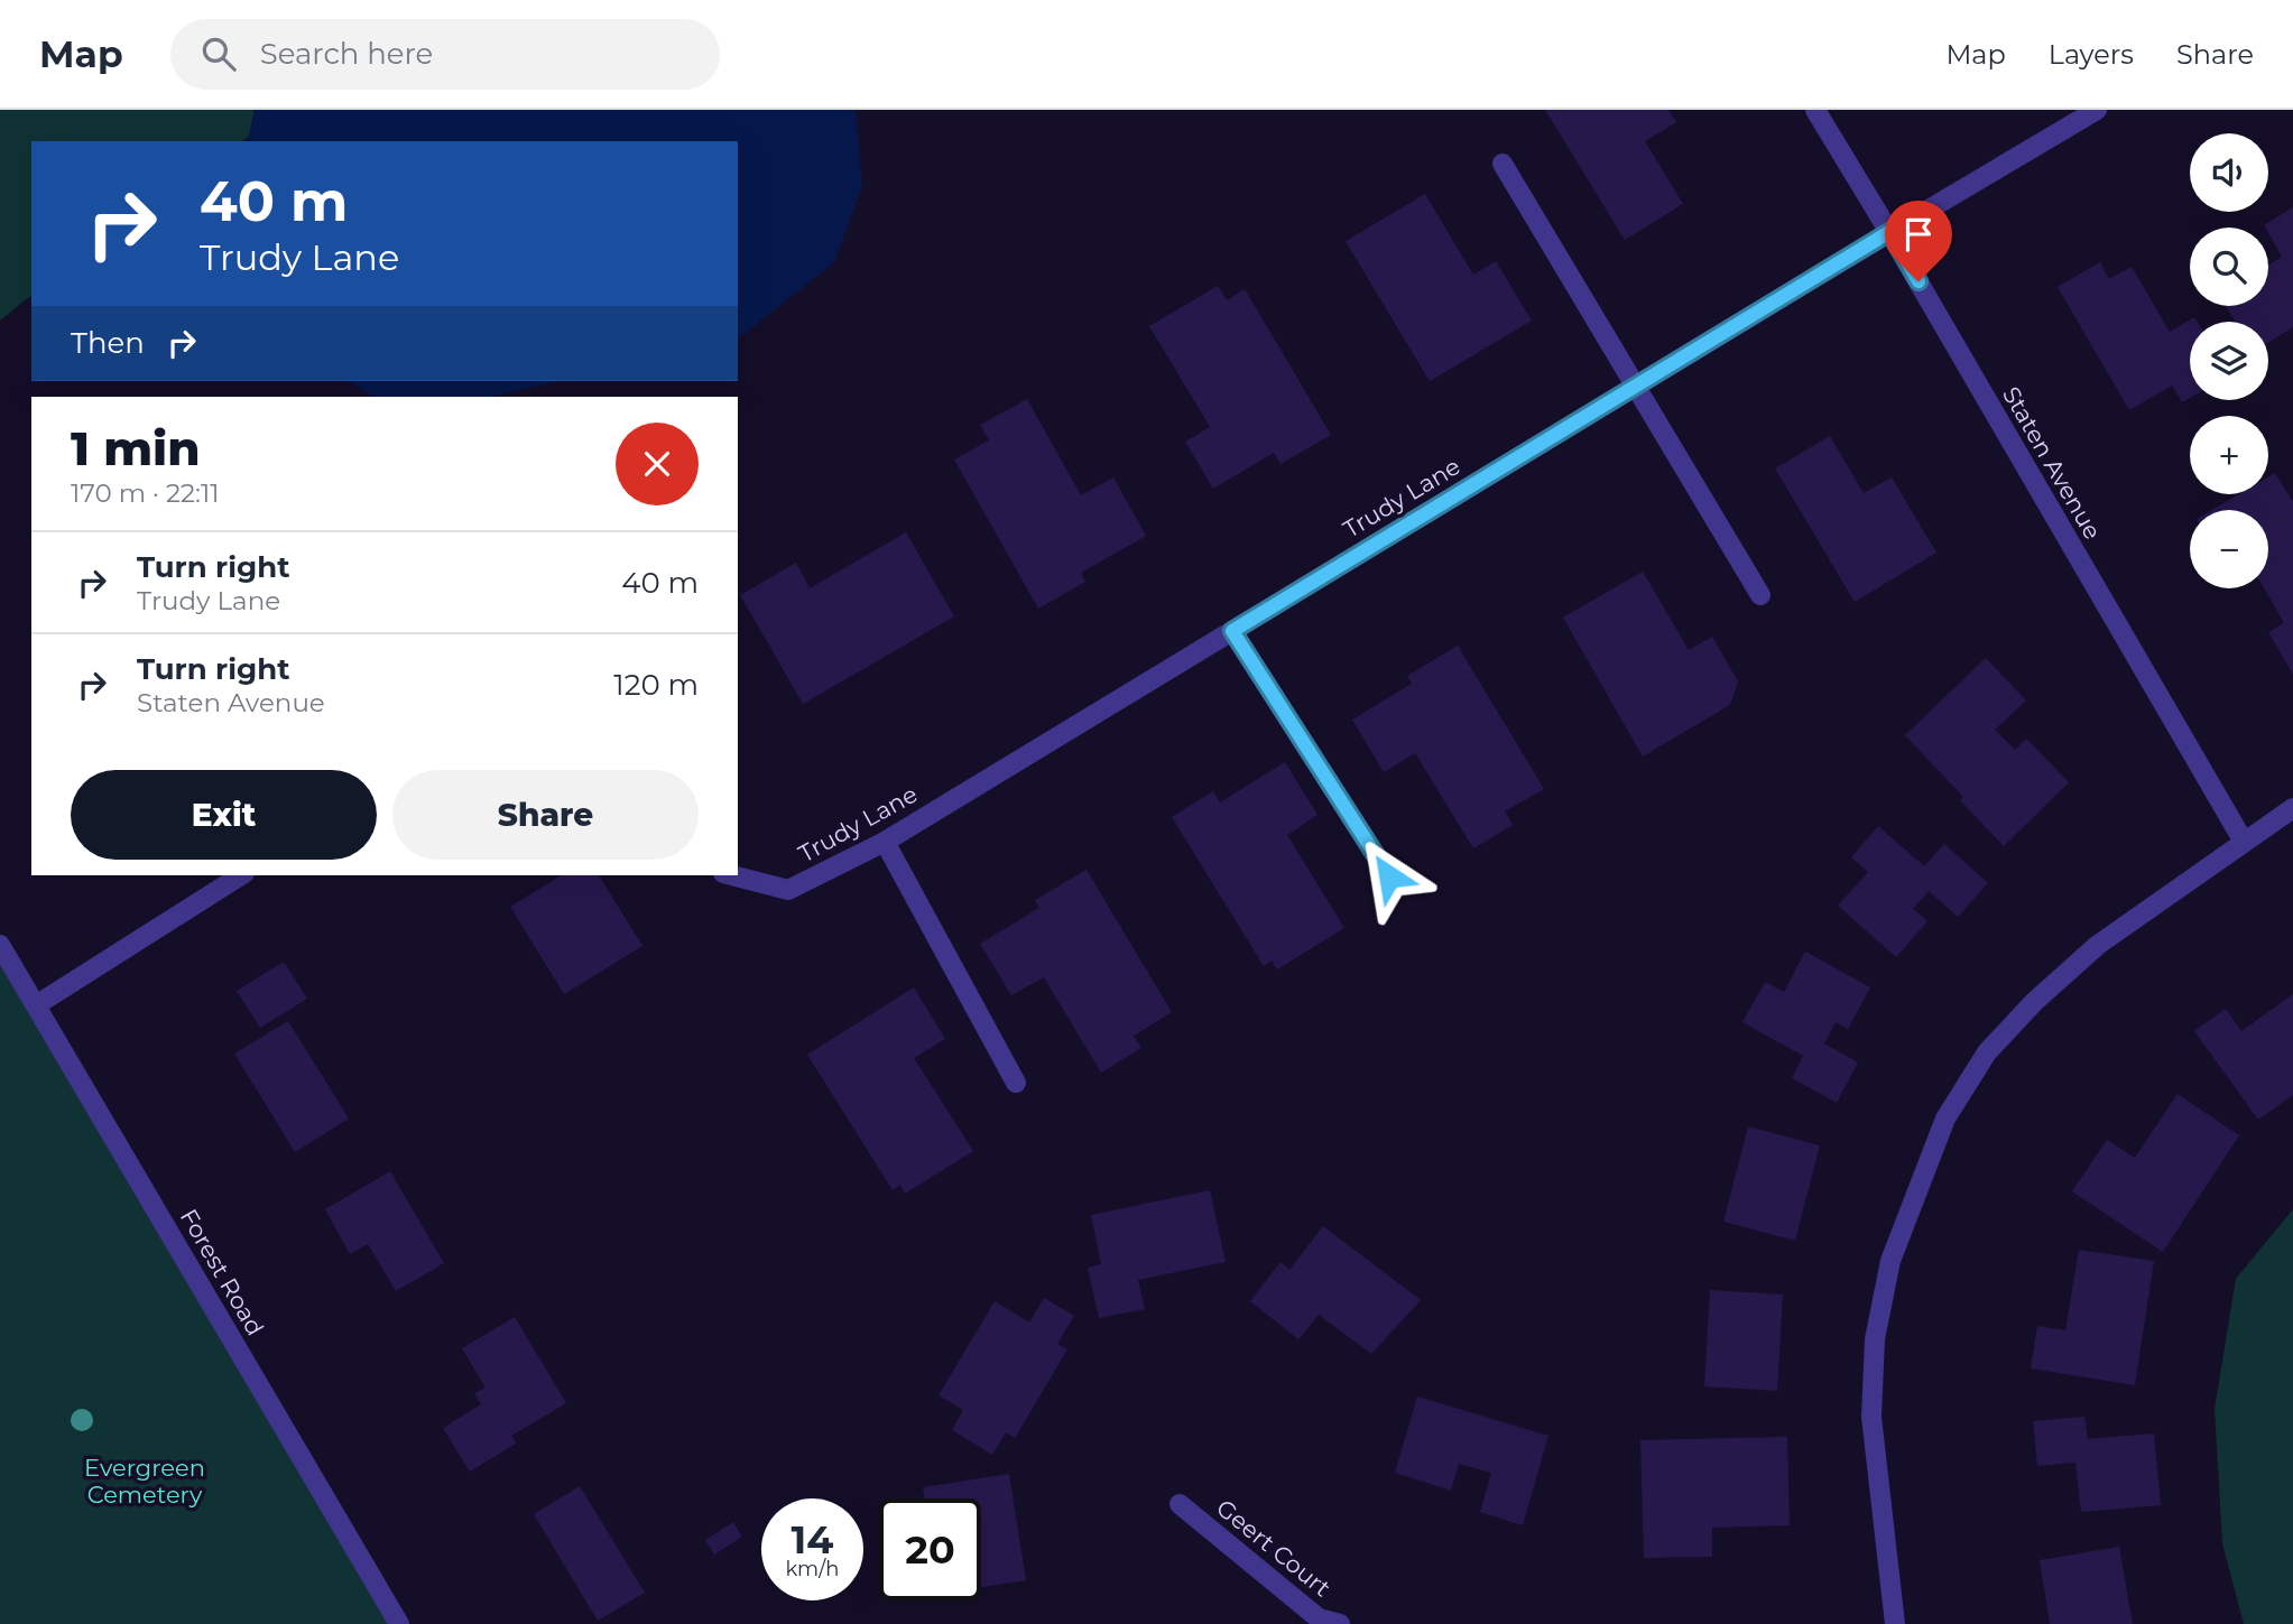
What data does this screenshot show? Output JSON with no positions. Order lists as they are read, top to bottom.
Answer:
{
  "streets": {
    "street": [
      "Staten Avenue",
      "Trudy Lane",
      "Forest Road",
      "Geert Court"
    ]
  },
  "crossings": [
    ["Staten Avenue", "Trudy Lane"]
  ],
  "parks": ["Evergreen Cemetery"],
  "page": {
    "header": "Map",
    "search": "Search here",
    "nav": ["Map", "Layers", "Share"],
    "map_buttons": ["+", "−"],
    "turn": ["40 m", "Trudy Lane"],
    "then": "Then",
    "heading": ["1 min", "170 m · 22:11"],
    "list": [
      {
        "name": "Turn right",
        "note": "Trudy Lane",
        "value": "40 m"
      },
      {
        "name": "Turn right",
        "note": "Staten Avenue",
        "value": "120 m"
      }
    ],
    "buttons": ["Exit", "Share"],
    "speed": "14 km/h",
    "limit": "20"
  }
}
